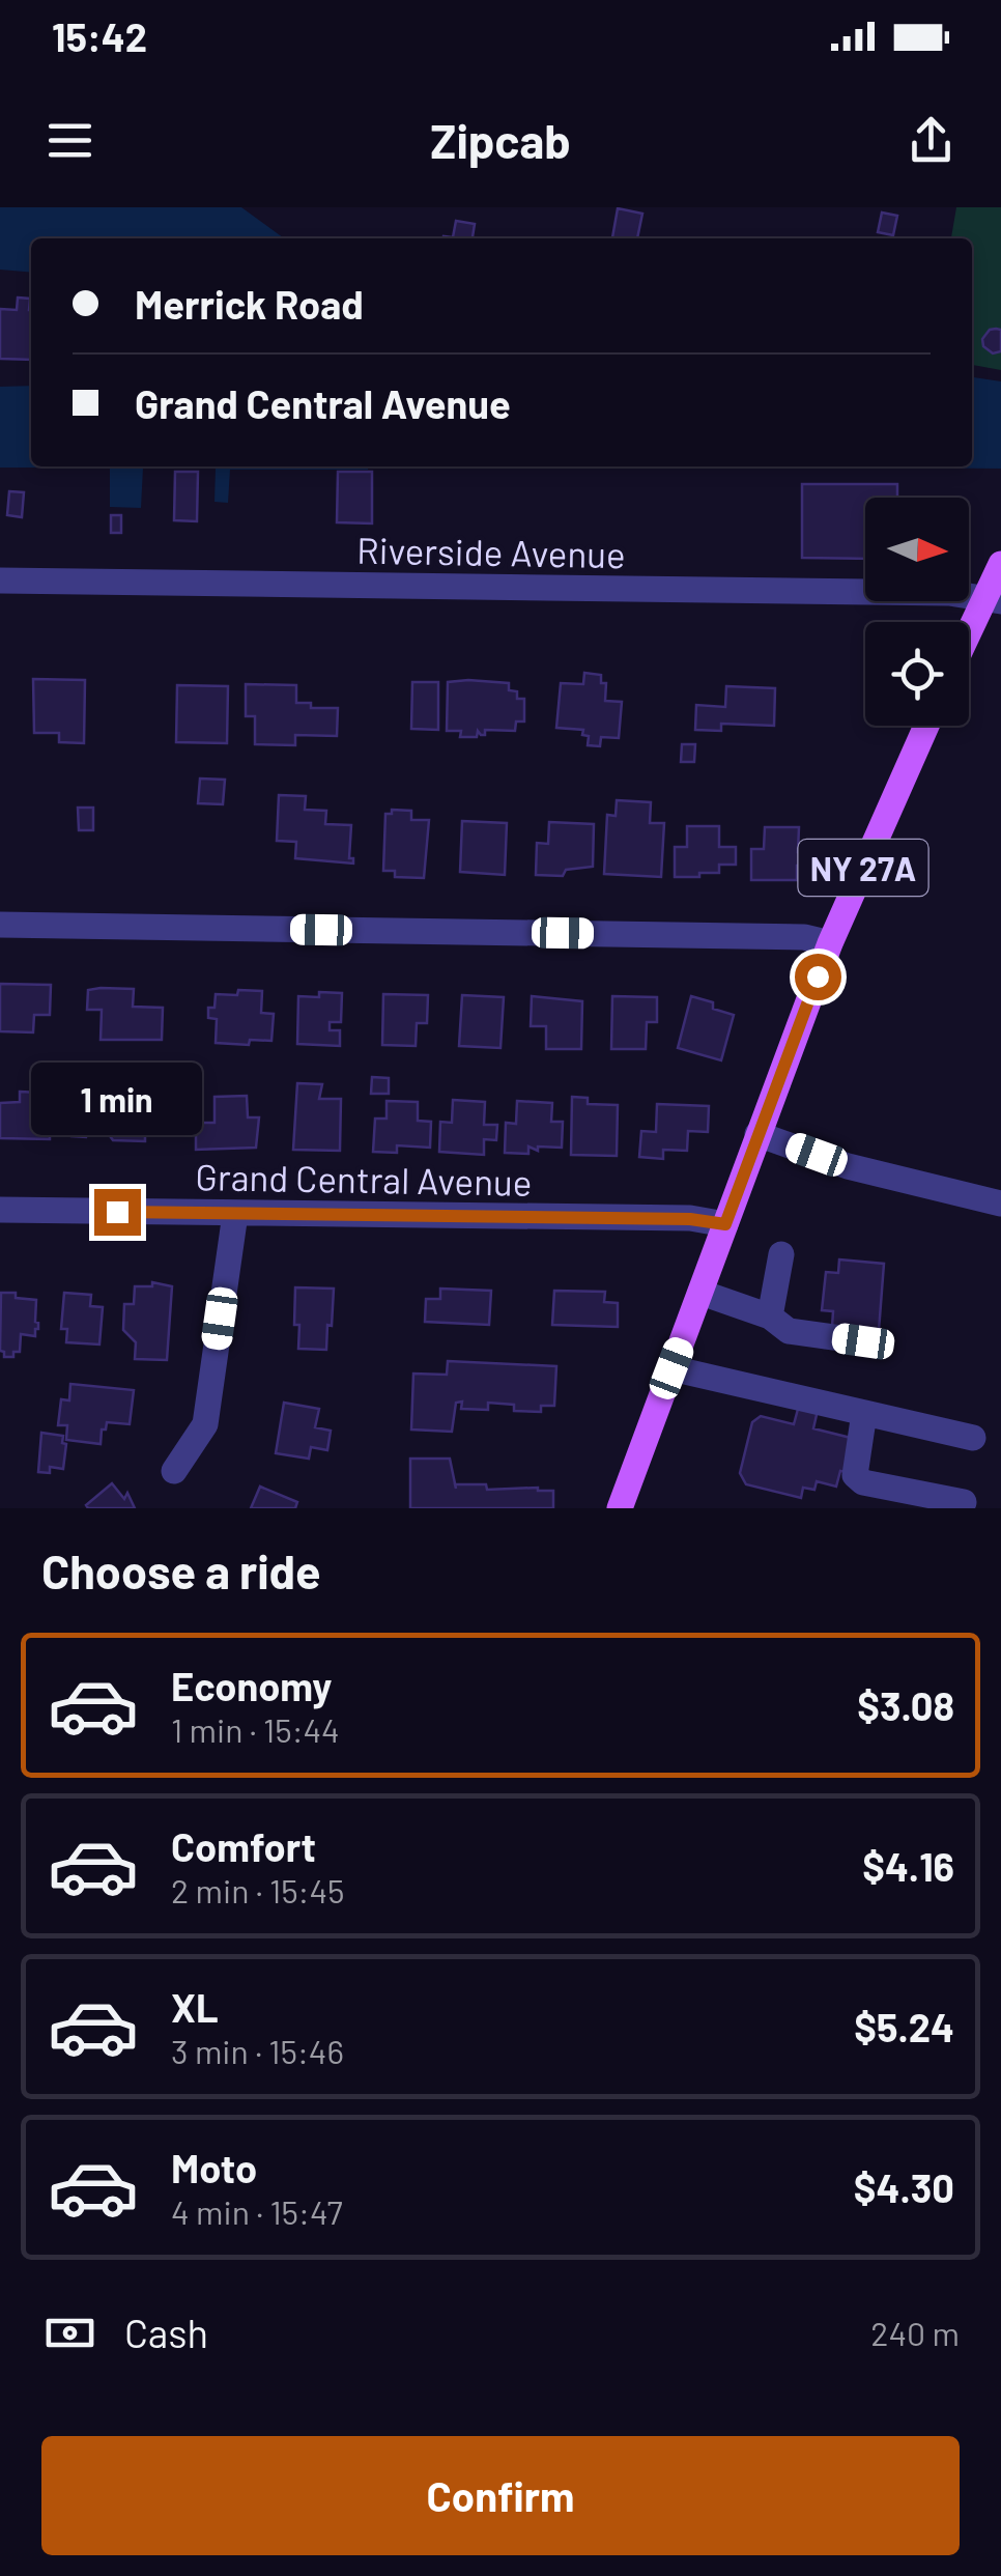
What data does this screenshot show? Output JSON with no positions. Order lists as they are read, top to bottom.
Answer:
{
  "streets": {
    "main road": ["NY 27A"],
    "street": ["Riverside Avenue", "Grand Central Avenue"]
  },
  "crossings": [
    ["NY 27A", "Grand Central Avenue"]
  ],
  "north": "right",
  "page": {
    "status": "15:42",
    "header": "Zipcab",
    "banner": ["Merrick Road", "Grand Central Avenue"],
    "bubble": "1 min",
    "heading": "Choose a ride",
    "list": [
      {
        "name": "Economy",
        "note": "1 min · 15:44",
        "value": "$3.08"
      },
      {
        "name": "Comfort",
        "note": "2 min · 15:45",
        "value": "$4.16"
      },
      {
        "name": "XL",
        "note": "3 min · 15:46",
        "value": "$5.24"
      },
      {
        "name": "Moto",
        "note": "4 min · 15:47",
        "value": "$4.30"
      }
    ],
    "pay": ["Cash", "240 m"],
    "buttons": "Confirm"
  }
}
